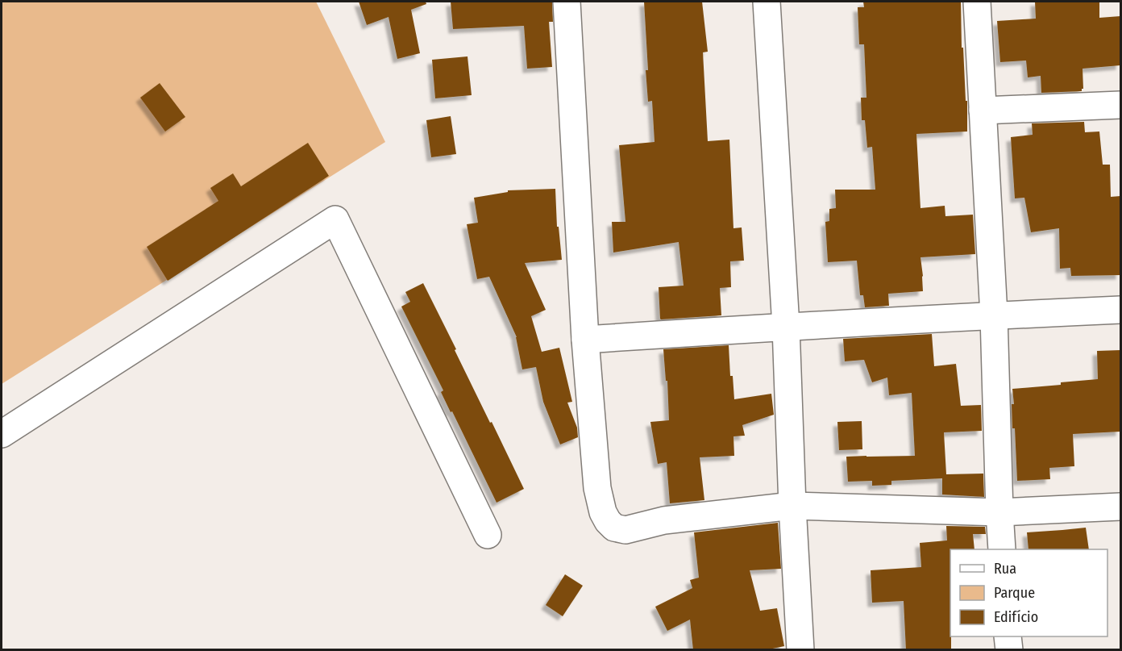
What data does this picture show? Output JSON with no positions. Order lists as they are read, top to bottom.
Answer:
{
  "legend": ["Rua", "Parque", "Edifício"]
}
